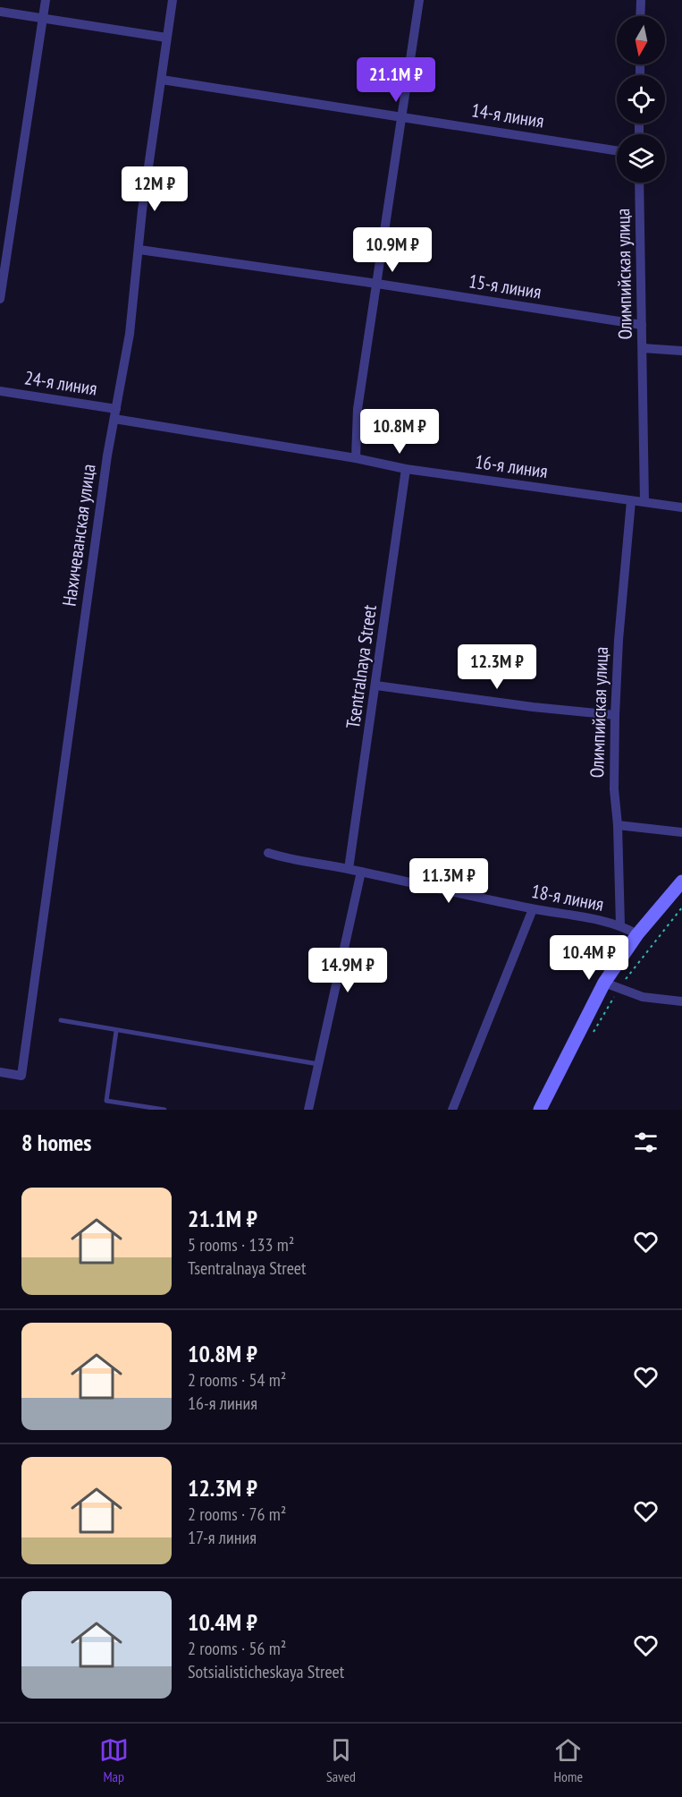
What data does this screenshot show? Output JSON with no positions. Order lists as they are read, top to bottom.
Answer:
{
  "streets": {
    "street": [
      "14-я линия",
      "Олимпийская улица",
      "15-я линия",
      "24-я линия",
      "16-я линия",
      "Нахичеванская улица",
      "Tsentralnaya Street",
      "18-я линия"
    ]
  },
  "crossings": [
    ["14-я линия", "Нахичеванская улица"],
    ["Олимпийская улица", "15-я линия"],
    ["Олимпийская улица", "16-я линия"],
    ["Олимпийская улица", "18-я линия"],
    ["15-я линия", "Нахичеванская улица"],
    ["24-я линия", "16-я линия"],
    ["24-я линия", "Нахичеванская улица"],
    ["16-я линия", "Нахичеванская улица"],
    ["16-я линия", "Tsentralnaya Street"],
    ["Tsentralnaya Street", "18-я линия"]
  ],
  "north": "bottom",
  "page": {
    "price": [
      "21.1M ₽",
      "12M ₽",
      "10.9M ₽",
      "10.8M ₽",
      "12.3M ₽",
      "11.3M ₽",
      "10.4M ₽",
      "14.9M ₽"
    ],
    "heading": "8 homes",
    "list": [
      {
        "name": "21.1M ₽",
        "note": "5 rooms · 133 m² · Tsentralnaya Street"
      },
      {
        "name": "10.8M ₽",
        "note": "2 rooms · 54 m² · 16-я линия"
      },
      {
        "name": "12.3M ₽",
        "note": "2 rooms · 76 m² · 17-я линия"
      },
      {
        "name": "10.4M ₽",
        "note": "2 rooms · 56 m² · Sotsialisticheskaya Street"
      }
    ],
    "tabs": ["Map", "Saved", "Home"]
  }
}
